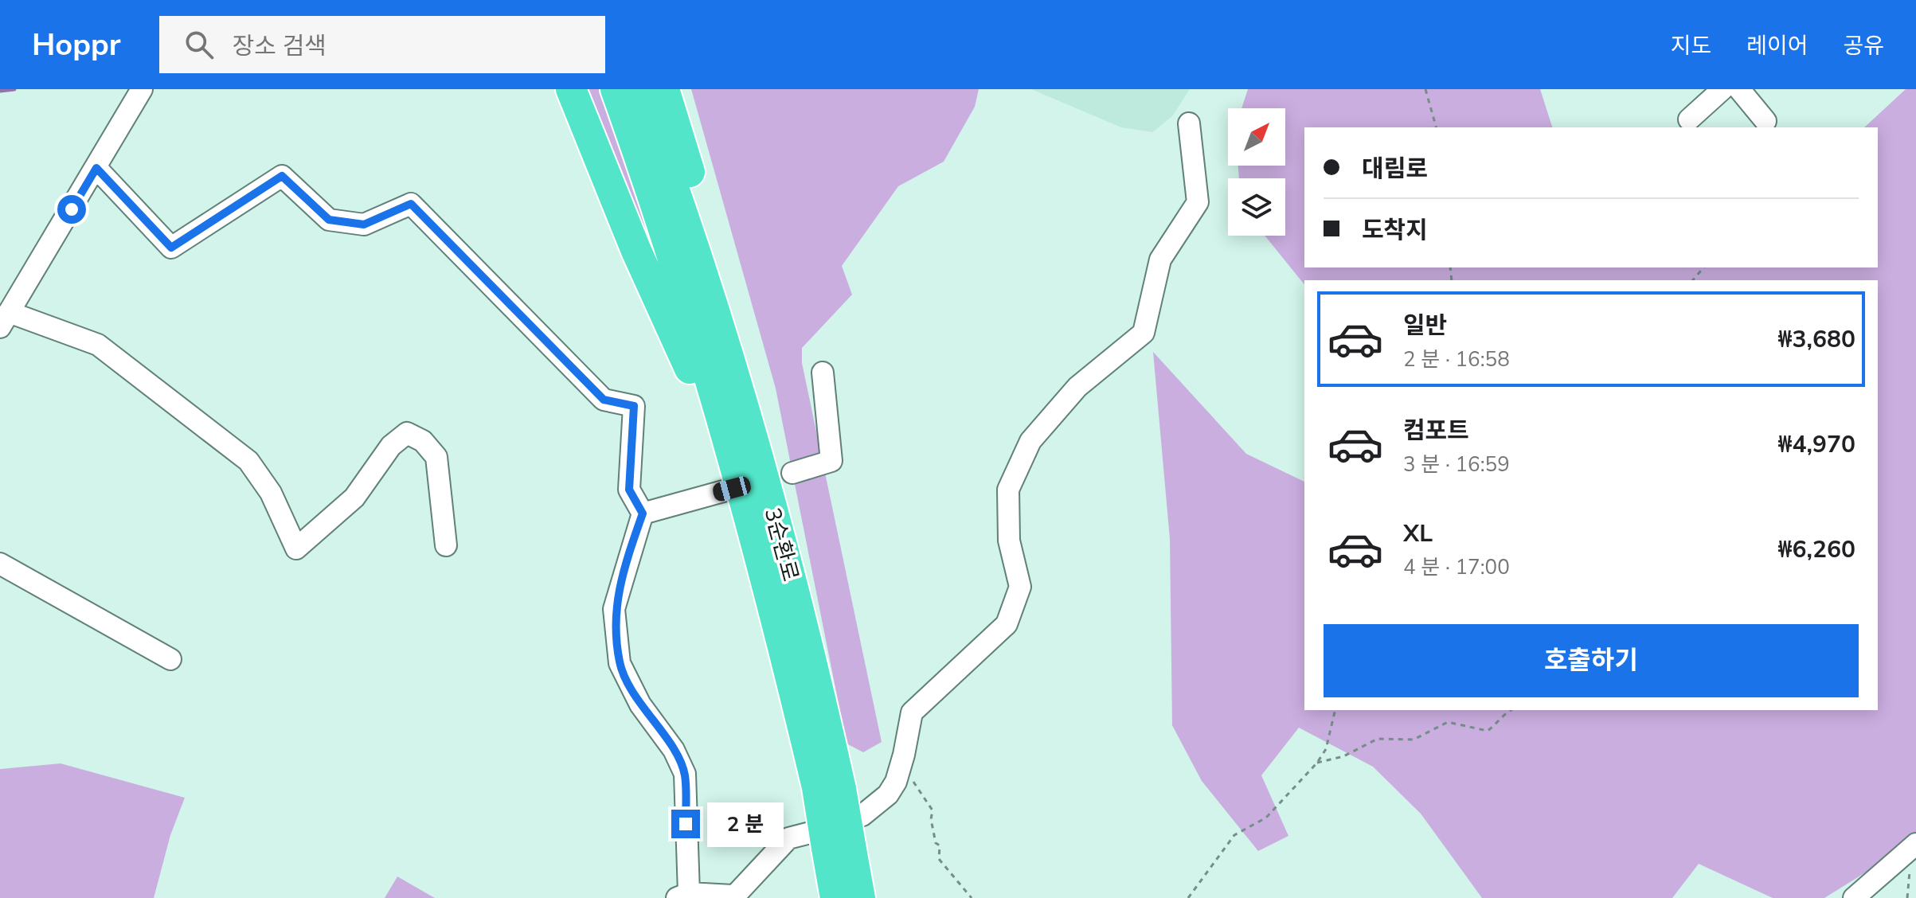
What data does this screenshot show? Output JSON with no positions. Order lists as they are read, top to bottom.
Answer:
{
  "streets": {
    "highway": ["3순환로"]
  },
  "north": "top right",
  "page": {
    "header": "Hoppr",
    "search": "장소 검색",
    "nav": ["지도", "레이어", "공유"],
    "banner": ["대림로", "도착지"],
    "list": [
      {
        "name": "일반",
        "note": "2 분 · 16:58",
        "value": "₩3,680"
      },
      {
        "name": "컴포트",
        "note": "3 분 · 16:59",
        "value": "₩4,970"
      },
      {
        "name": "XL",
        "note": "4 분 · 17:00",
        "value": "₩6,260"
      }
    ],
    "buttons": "호출하기",
    "bubble": "2 분"
  }
}
